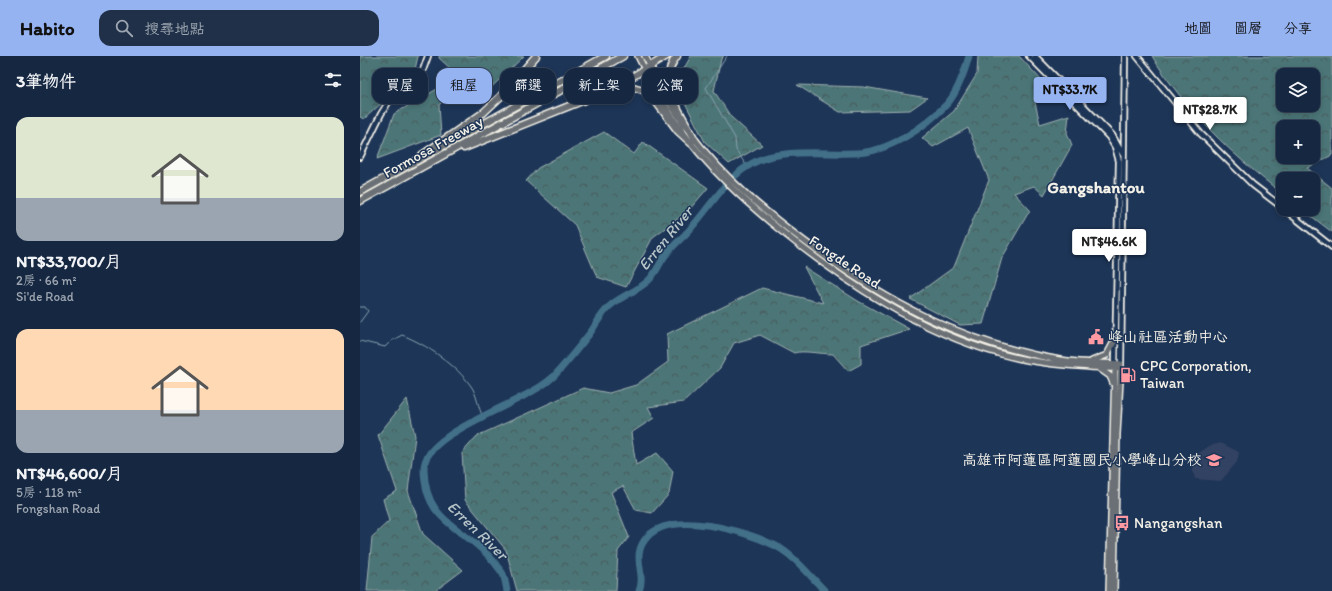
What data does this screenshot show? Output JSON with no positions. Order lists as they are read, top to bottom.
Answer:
{
  "streets": {
    "highway": ["Formosa Freeway"],
    "main road": ["Fongde Road"]
  },
  "districts": ["Gangshantou"],
  "water": ["Erren River"],
  "places": {
    "public building": ["峰山社區活動中心"],
    "fuel station": ["CPC Corporation, Taiwan"],
    "school or university": ["高雄市阿蓮區阿蓮國民小學峰山分校"],
    "bus stop": ["Nangangshan"]
  },
  "page": {
    "header": "Habito",
    "search": "搜尋地點",
    "nav": ["地圖", "圖層", "分享"],
    "heading": "3筆物件",
    "map_buttons": ["+", "−"],
    "chip": [
      "買屋",
      "租屋",
      "篩選",
      "新上架",
      "公寓"
    ],
    "price": ["NT$33.7K", "NT$28.7K", "NT$46.6K"],
    "list": [
      {
        "name": "NT$33,700/月",
        "note": "2房 · 66 m² · Si'de Road"
      },
      {
        "name": "NT$46,600/月",
        "note": "5房 · 118 m² · Fongshan Road"
      }
    ]
  }
}
